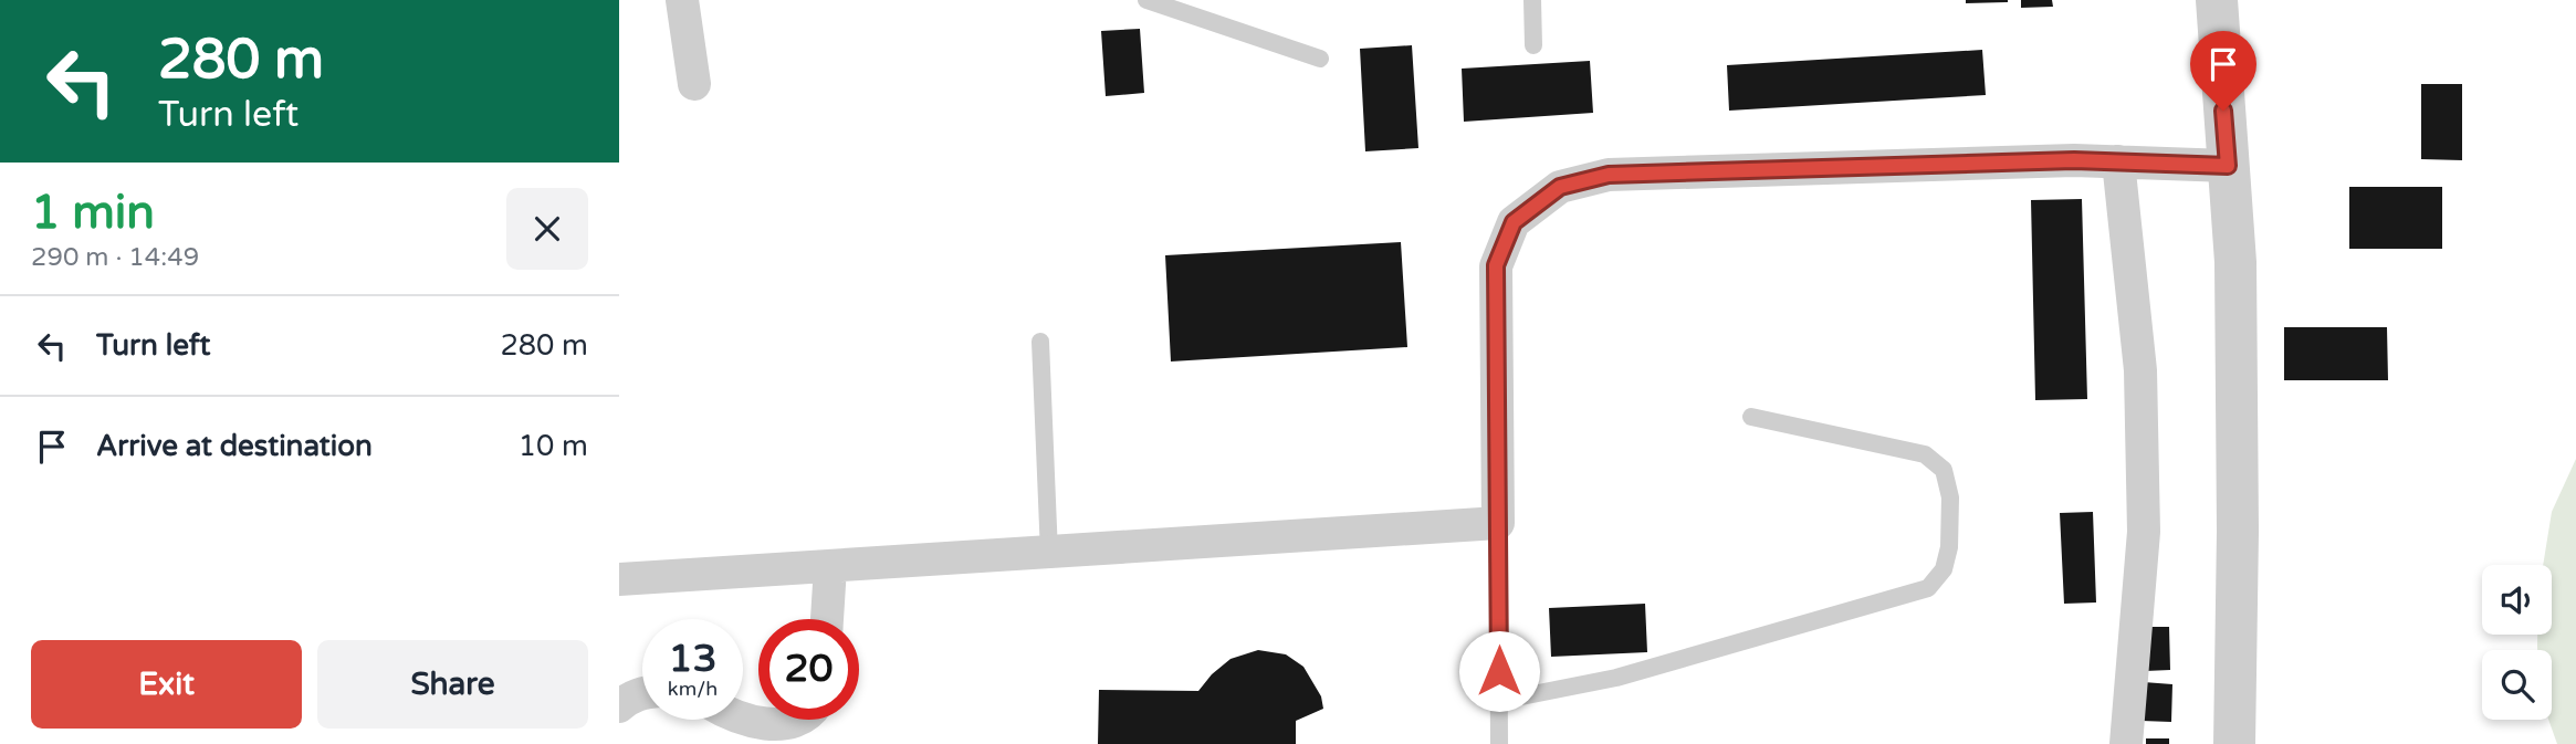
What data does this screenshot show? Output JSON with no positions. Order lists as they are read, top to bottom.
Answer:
{
  "page": {
    "turn": ["280 m", "Turn left"],
    "heading": ["1 min", "290 m · 14:49"],
    "list": [
      {
        "name": "Turn left",
        "value": "280 m"
      },
      {
        "name": "Arrive at destination",
        "value": "10 m"
      }
    ],
    "speed": "13 km/h",
    "limit": "20",
    "buttons": ["Exit", "Share"]
  }
}
